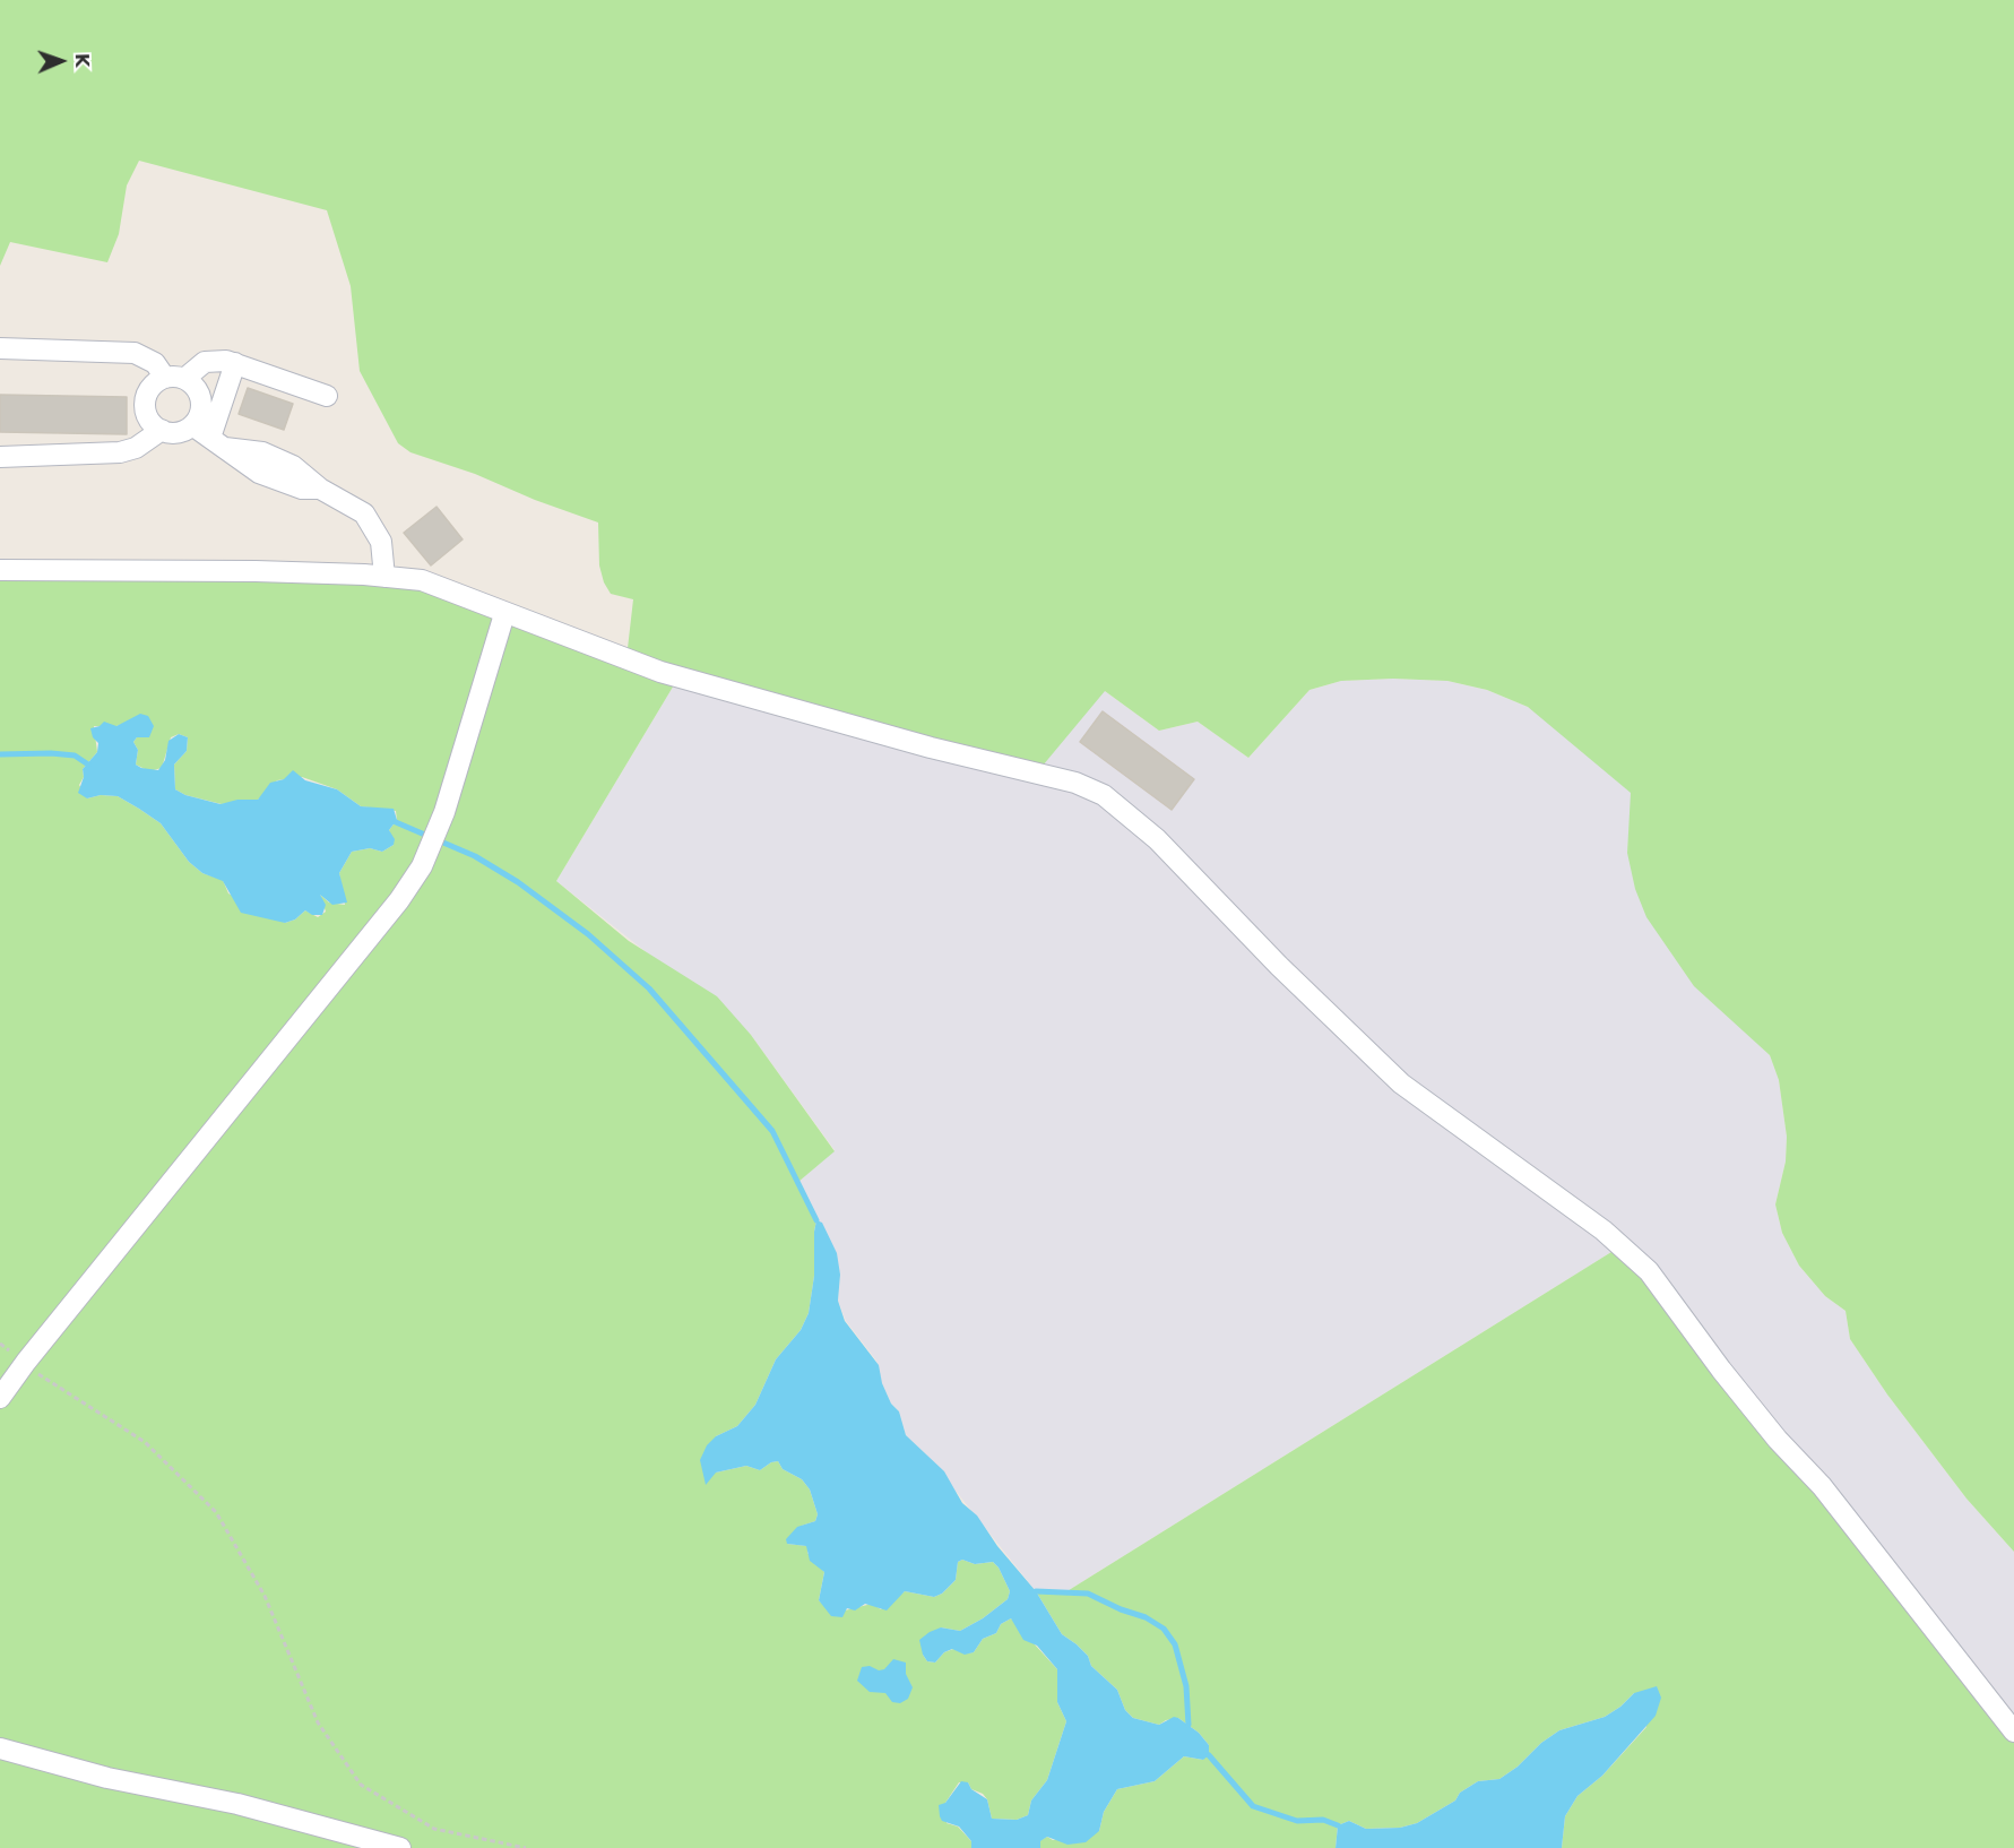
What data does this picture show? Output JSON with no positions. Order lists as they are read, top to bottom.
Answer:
{
  "north": "right"
}
